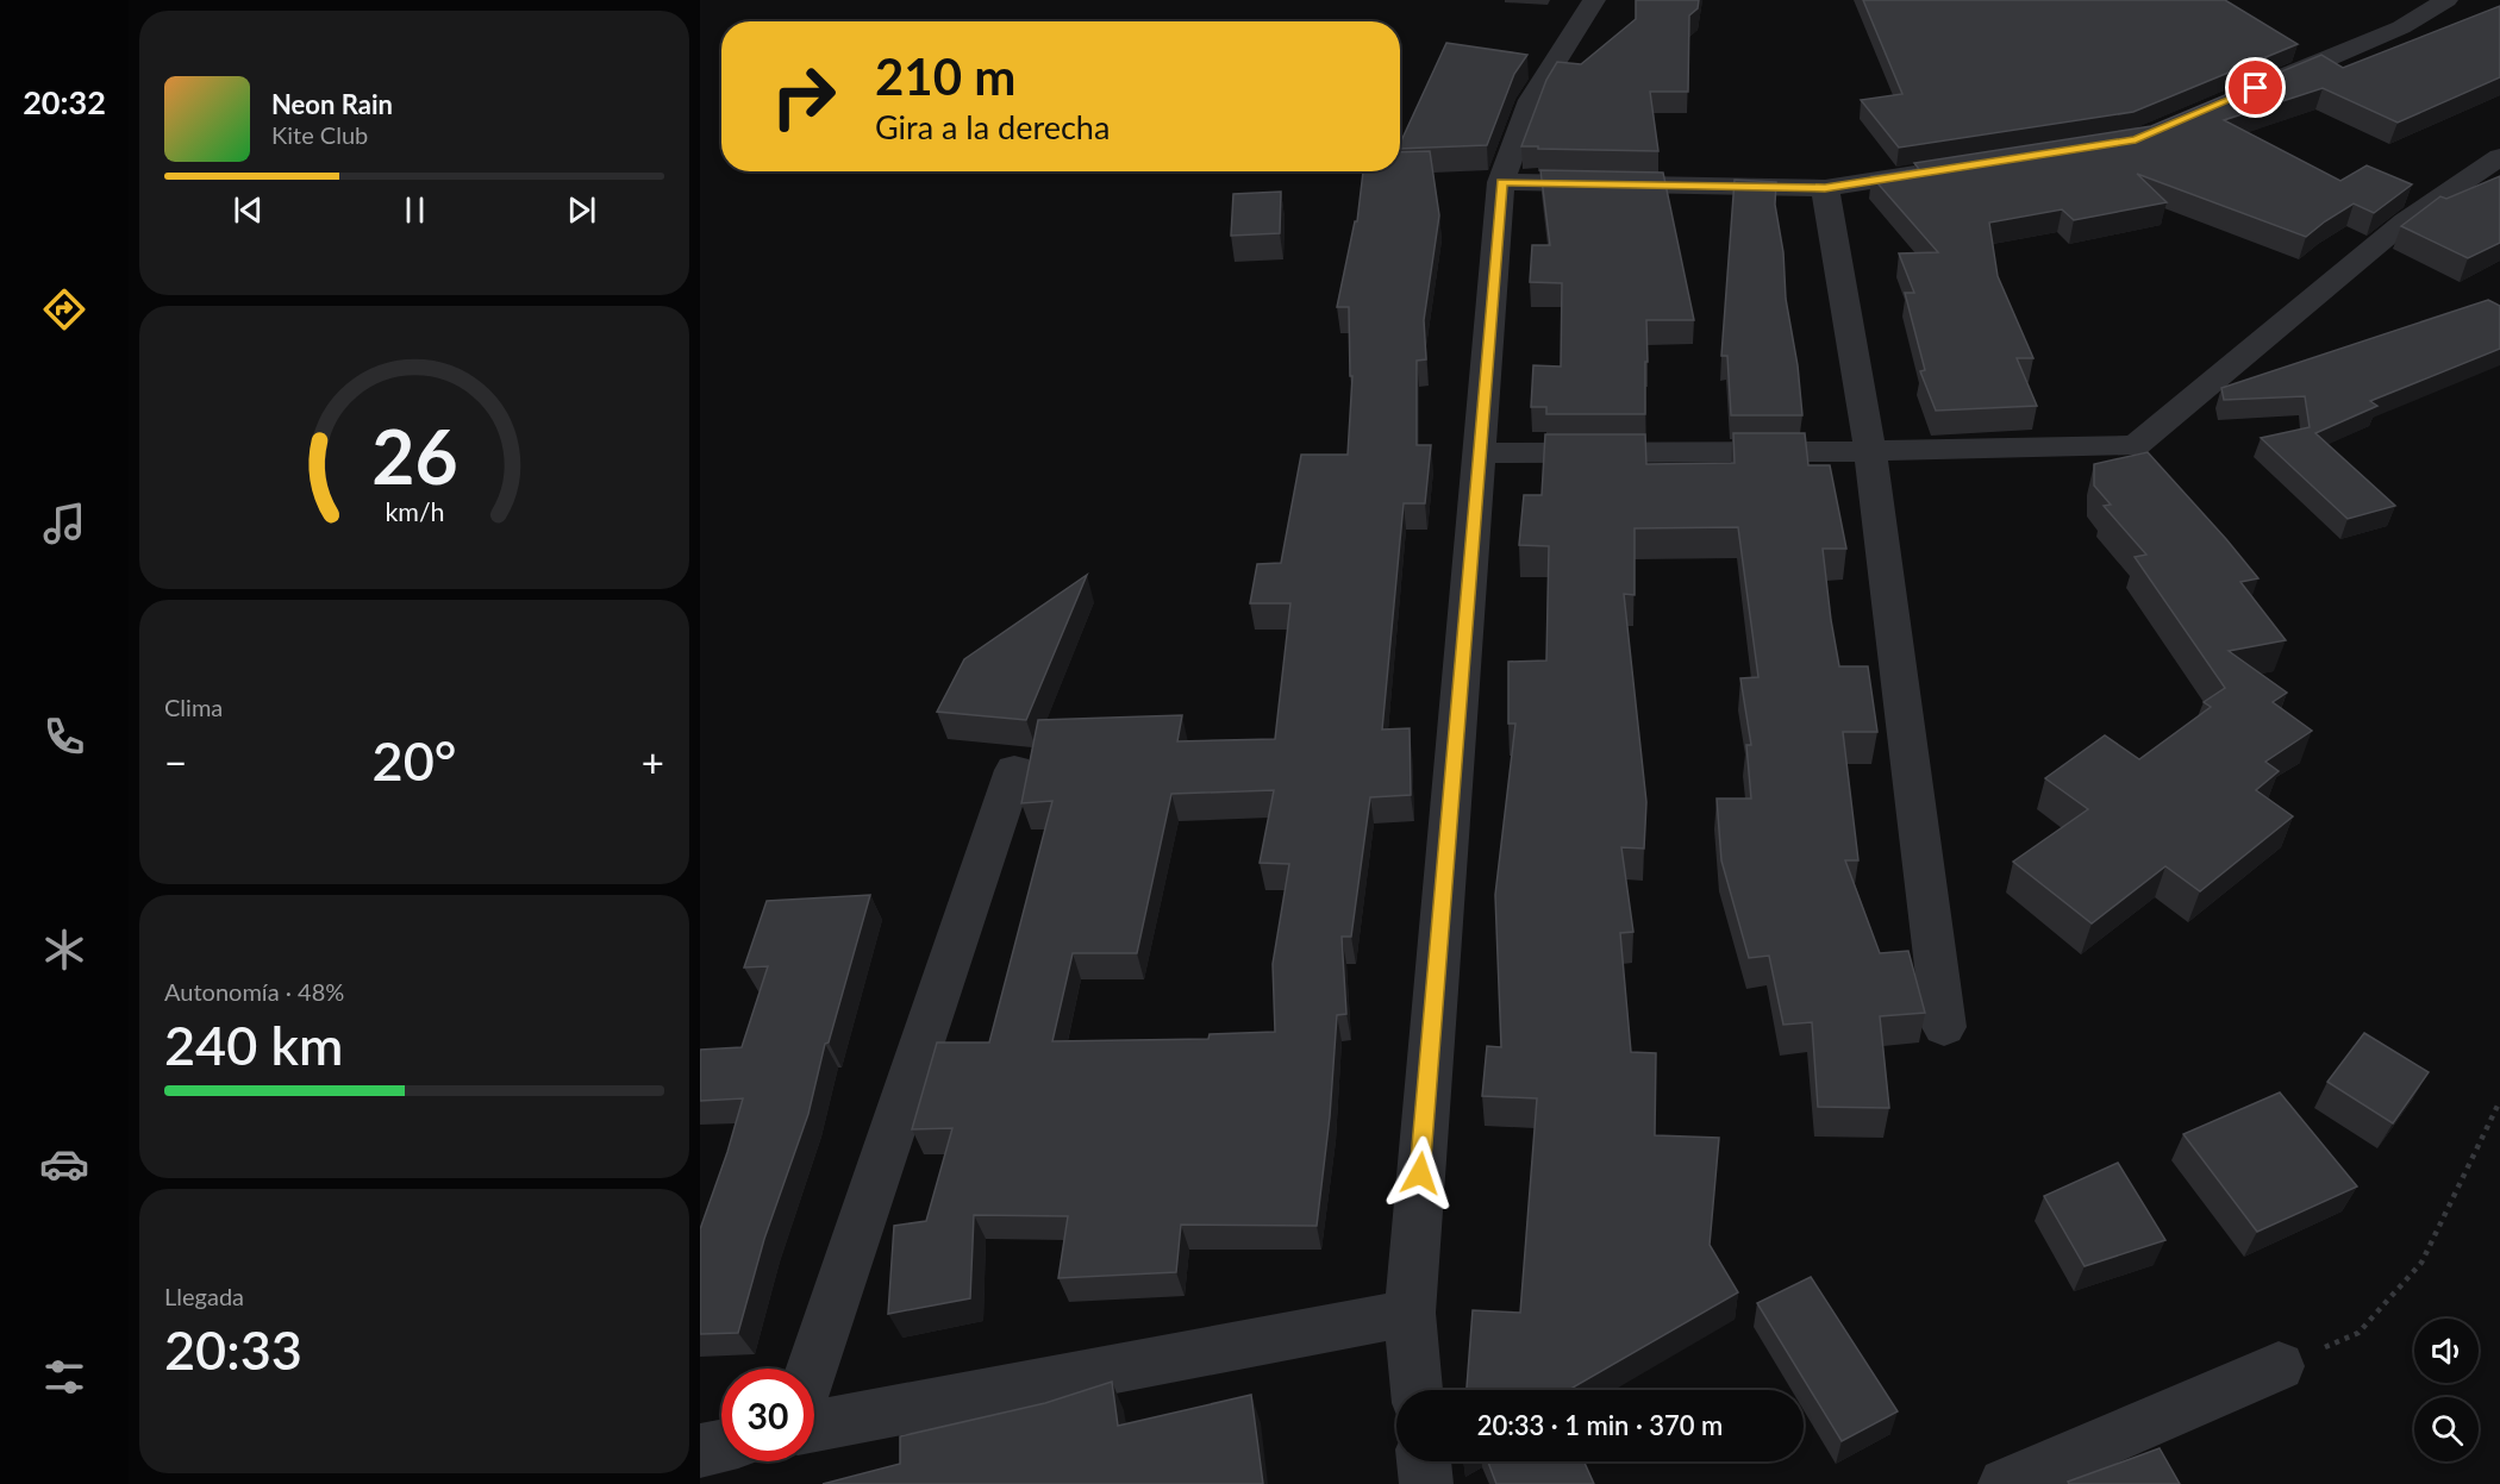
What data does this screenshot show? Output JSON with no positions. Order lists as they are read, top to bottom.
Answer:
{
  "page": {
    "tabs": "20:32",
    "turn": ["210 m", "Gira a la derecha"],
    "song": ["Neon Rain", "Kite Club"],
    "tile": [
      "Clima",
      ["Autonomía · 48%", "240 km"],
      ["Llegada", "20:33"]
    ],
    "heat": ["−", "20°", "+"],
    "limit": "30",
    "trip": "20:33 · 1 min · 370 m",
    "gauge": ["26", "km/h"]
  }
}
